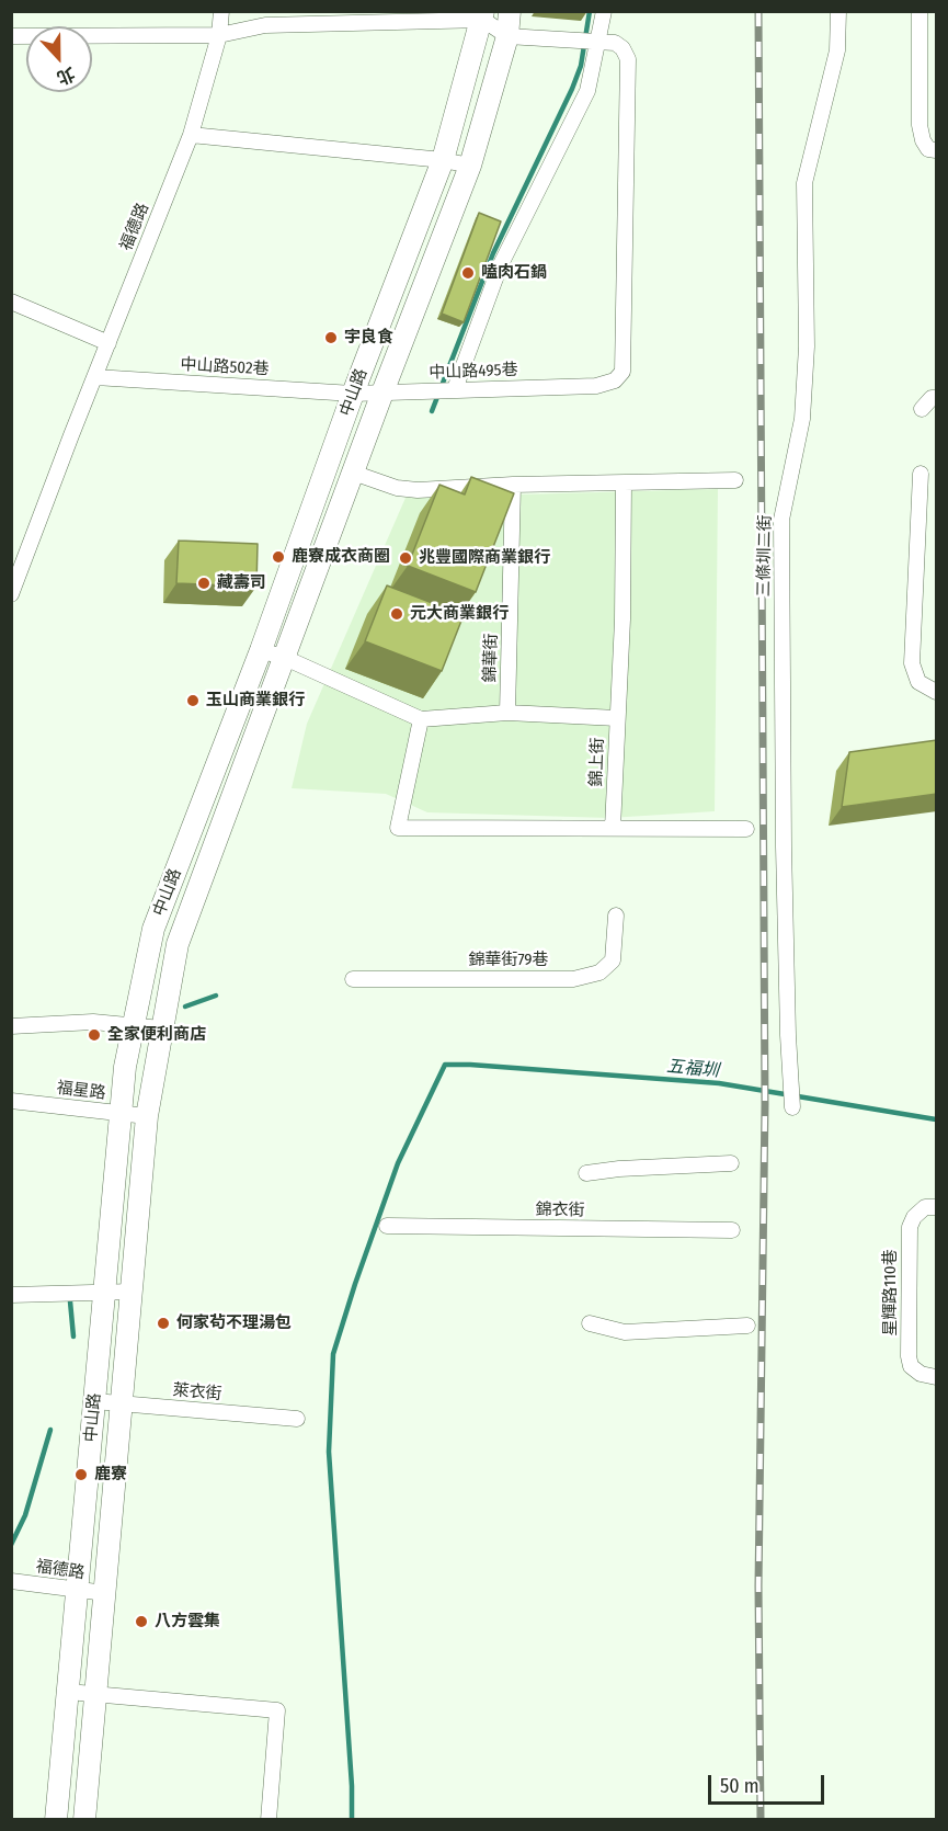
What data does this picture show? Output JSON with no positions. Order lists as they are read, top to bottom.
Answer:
{
  "streets": {
    "street": [
      "福德路",
      "中山路502巷",
      "中山路495巷",
      "中山路",
      "三條圳二街",
      "錦華街",
      "錦上街",
      "錦華街79巷",
      "福星路",
      "錦衣街",
      "星輝路110巷",
      "萊衣街"
    ]
  },
  "crossings": [
    ["福德路", "中山路502巷"],
    ["福德路", "中山路"],
    ["中山路502巷", "中山路495巷"],
    ["中山路502巷", "中山路"],
    ["中山路495巷", "中山路"],
    ["中山路", "福星路"],
    ["中山路", "萊衣街"]
  ],
  "water": ["五福圳"],
  "places": [
    "嗑肉石鍋",
    "宇良食",
    "鹿寮成衣商圈",
    "兆豐國際商業銀行",
    "藏壽司",
    "元大商業銀行",
    "玉山商業銀行",
    "全家便利商店",
    "何家茍不理湯包",
    "鹿寮",
    "八方雲集"
  ],
  "scale_bar": "50 m",
  "north": "bottom"
}
